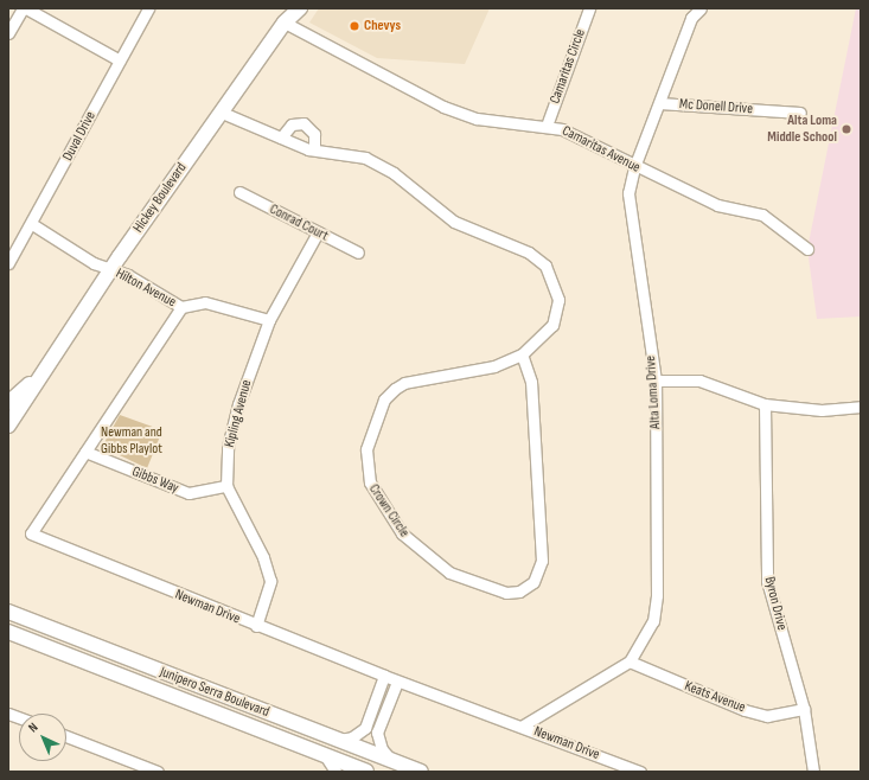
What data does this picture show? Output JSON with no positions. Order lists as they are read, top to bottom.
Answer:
{
  "streets": {
    "main road": ["Hickey Boulevard", "Junipero Serra Boulevard"],
    "street": [
      "Camaritas Circle",
      "Mc Donell Drive",
      "Duval Drive",
      "Camaritas Avenue",
      "Conrad Court",
      "Hilton Avenue",
      "Alta Loma Drive",
      "Kipling Avenue",
      "Gibbs Way",
      "Crown Circle",
      "Byron Drive",
      "Newman Drive",
      "Keats Avenue"
    ]
  },
  "crossings": [
    ["Camaritas Circle", "Camaritas Avenue"],
    ["Mc Donell Drive", "Alta Loma Drive"],
    ["Duval Drive", "Hilton Avenue"],
    ["Camaritas Avenue", "Hickey Boulevard"],
    ["Camaritas Avenue", "Alta Loma Drive"],
    ["Hickey Boulevard", "Hilton Avenue"],
    ["Hickey Boulevard", "Crown Circle"],
    ["Conrad Court", "Kipling Avenue"],
    ["Hilton Avenue", "Kipling Avenue"],
    ["Hilton Avenue", "Newman Drive"],
    ["Alta Loma Drive", "Newman Drive"],
    ["Alta Loma Drive", "Keats Avenue"],
    ["Kipling Avenue", "Gibbs Way"],
    ["Kipling Avenue", "Newman Drive"],
    ["Gibbs Way", "Newman Drive"],
    ["Byron Drive", "Keats Avenue"]
  ],
  "parks": ["Newman and Gibbs Playlot"],
  "places": ["Chevys", "Alta Loma Middle School"],
  "north": "top left"
}
